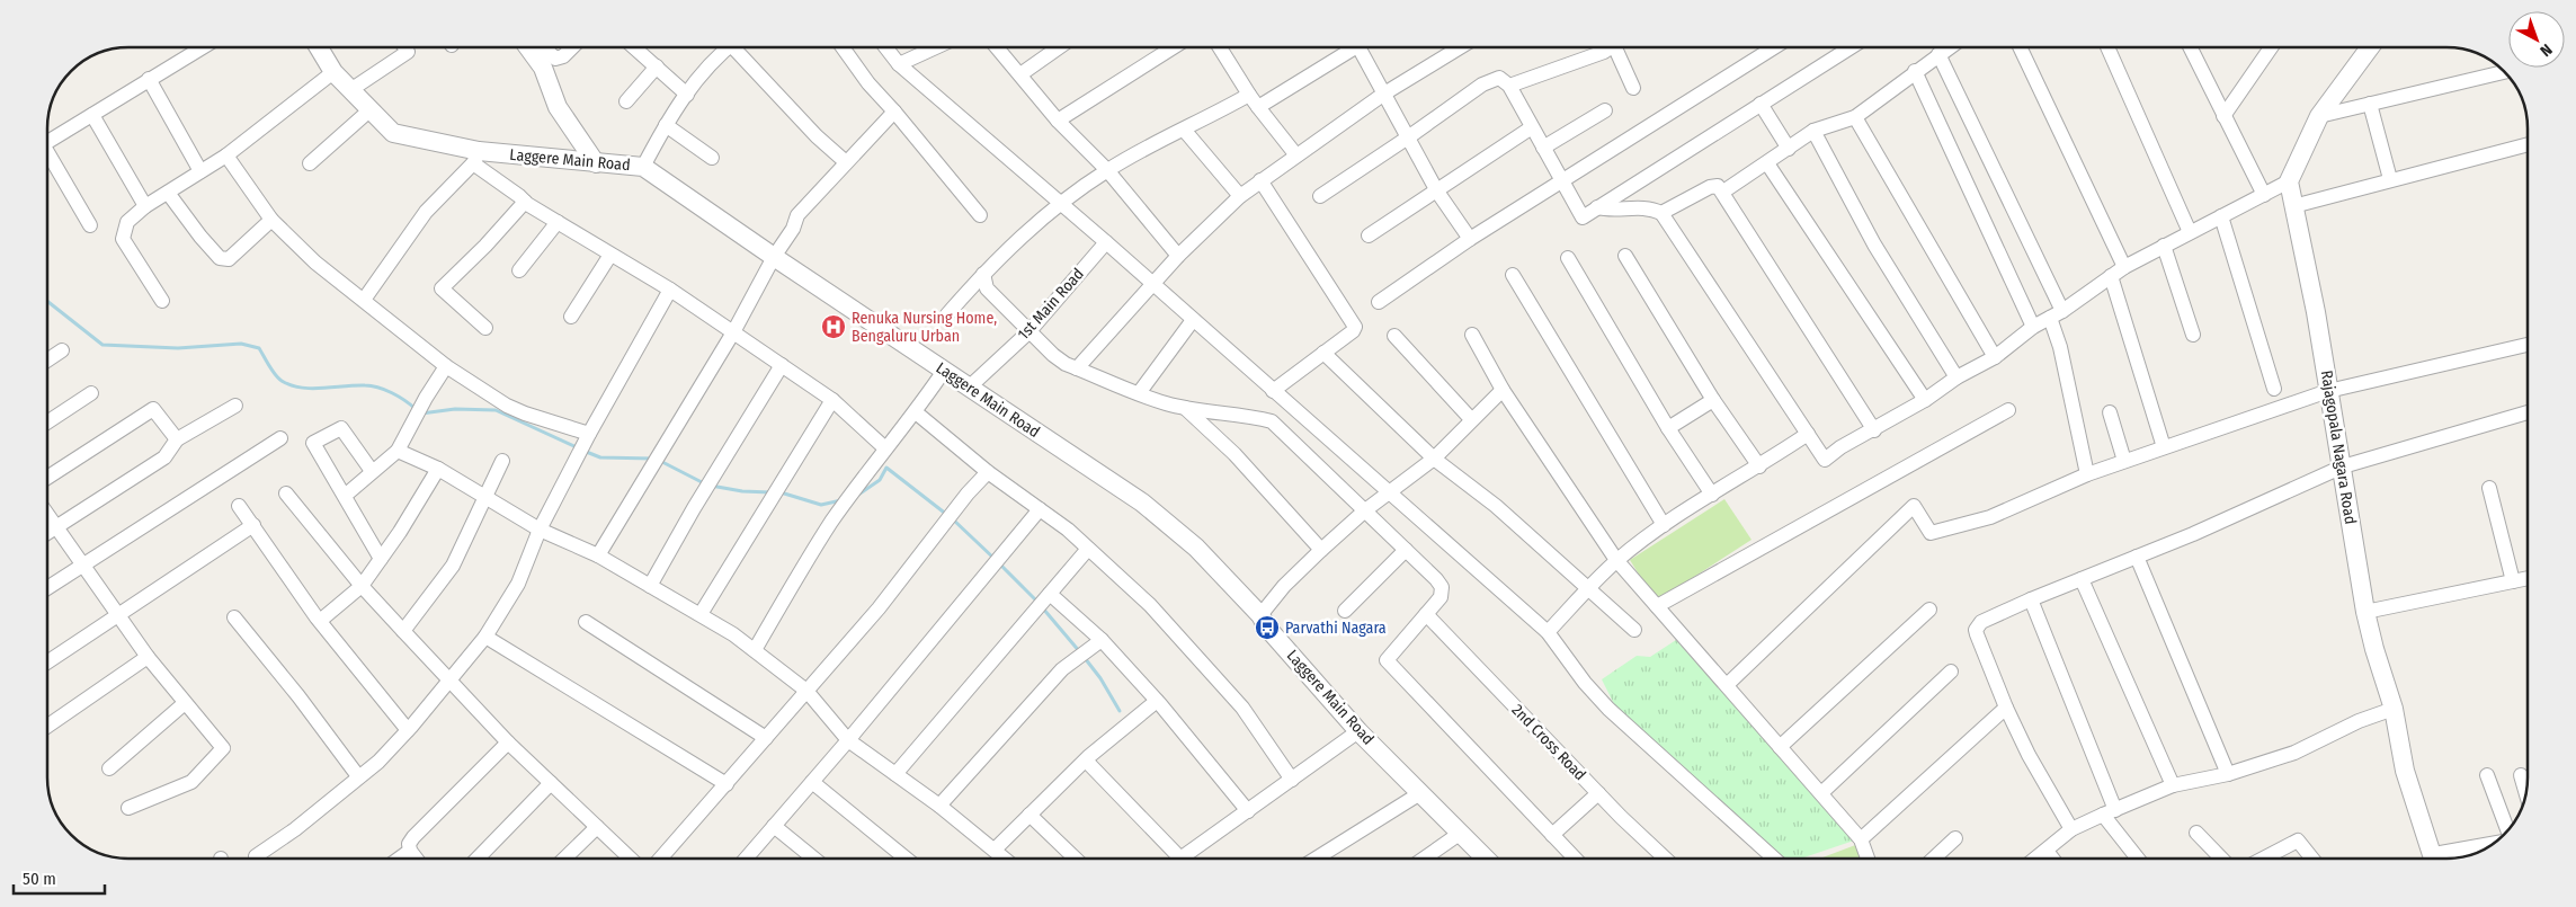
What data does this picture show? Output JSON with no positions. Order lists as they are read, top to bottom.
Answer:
{
  "streets": {
    "street": [
      "Laggere Main Road",
      "1st Main Road",
      "Rajagopala Nagara Road",
      "2nd Cross Road"
    ]
  },
  "crossings": [
    ["Laggere Main Road", "1st Main Road"]
  ],
  "places": {
    "hospital": ["Renuka Nursing Home, Bengaluru Urban"],
    "bus stop": ["Parvathi Nagara"]
  },
  "scale_bar": "50 m",
  "north": "bottom right"
}
